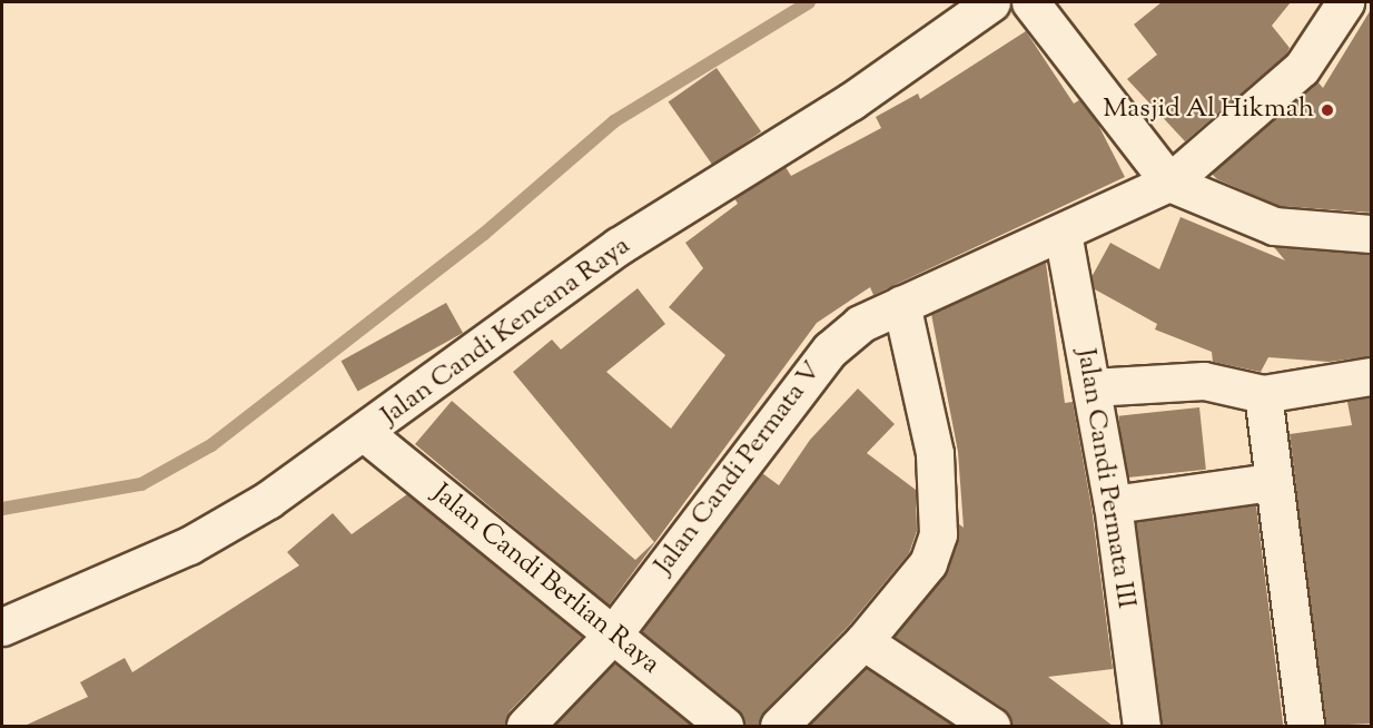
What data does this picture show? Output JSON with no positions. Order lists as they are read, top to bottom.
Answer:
{
  "streets": {
    "street": [
      "Jalan Candi Kencana Raya",
      "Jalan Candi Permata V",
      "Jalan Candi Permata III",
      "Jalan Candi Berlian Raya"
    ]
  },
  "crossings": [
    ["Jalan Candi Kencana Raya", "Jalan Candi Berlian Raya"],
    ["Jalan Candi Permata V", "Jalan Candi Permata III"],
    ["Jalan Candi Permata V", "Jalan Candi Berlian Raya"]
  ],
  "places": ["Masjid Al Hikmah"]
}
